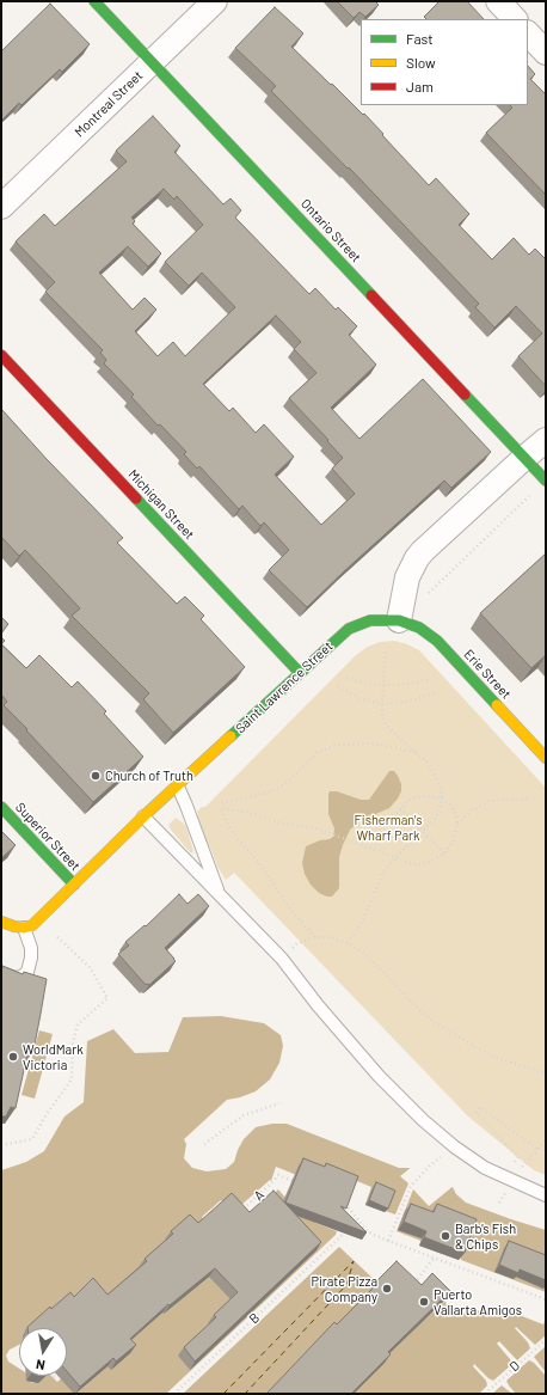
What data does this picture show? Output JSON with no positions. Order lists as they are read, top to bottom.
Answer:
{
  "streets": {
    "street": [
      "Montreal Street",
      "Ontario Street",
      "Michigan Street",
      "Erie Street",
      "Saint Lawrence Street",
      "Superior Street"
    ],
    "path": ["A", "B", "D"]
  },
  "crossings": [
    ["Montreal Street", "Ontario Street"],
    ["Michigan Street", "Saint Lawrence Street"],
    ["Erie Street", "Saint Lawrence Street"],
    ["Saint Lawrence Street", "Superior Street"]
  ],
  "parks": ["Fisherman's Wharf Park"],
  "places": [
    "Church of Truth",
    "WorldMark Victoria",
    "Barb's Fish & Chips",
    "Pirate Pizza Company",
    "Puerto Vallarta Amigos"
  ],
  "legend": ["Fast", "Slow", "Jam"],
  "north": "bottom"
}
